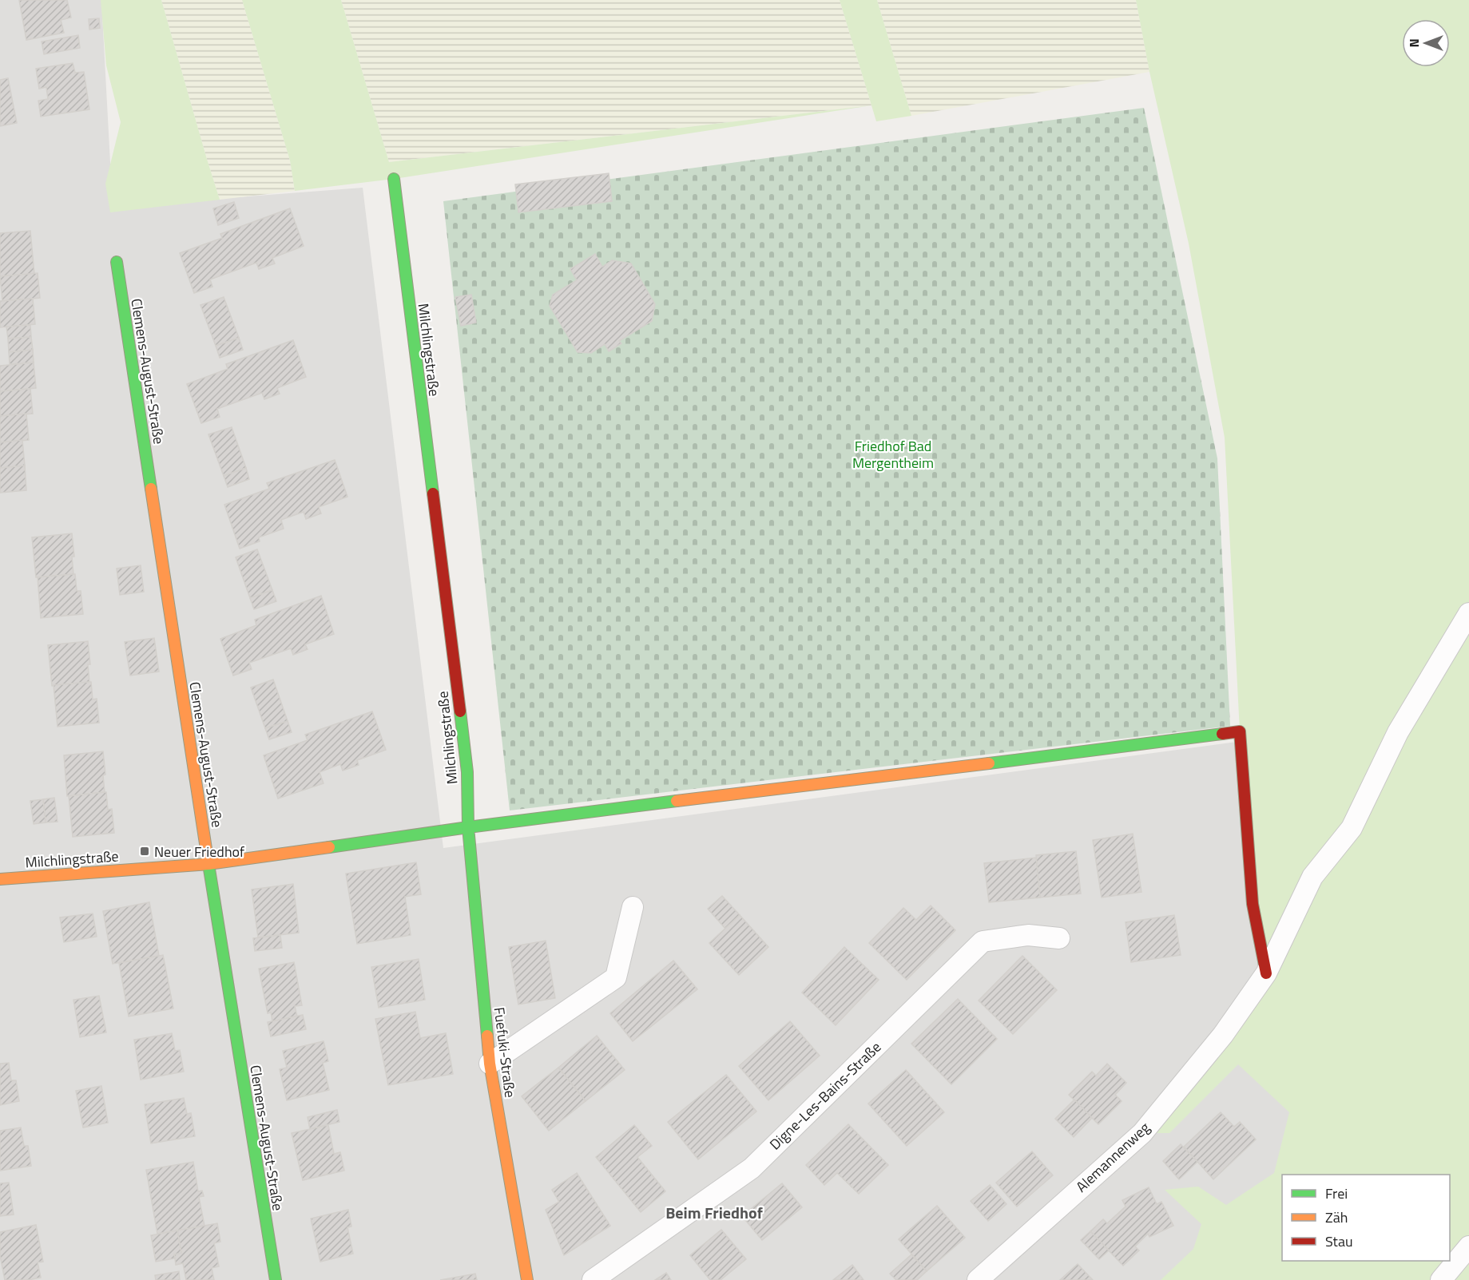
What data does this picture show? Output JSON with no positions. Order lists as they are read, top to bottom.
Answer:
{
  "streets": {
    "street": [
      "Milchlingstraße",
      "Clemens-August-Straße",
      "Fuefuki-Straße",
      "Digne-Les-Bains-Straße",
      "Alemannenweg"
    ]
  },
  "crossings": [
    ["Milchlingstraße", "Clemens-August-Straße"],
    ["Milchlingstraße", "Fuefuki-Straße"]
  ],
  "districts": ["Beim Friedhof"],
  "parks": ["Friedhof Bad Mergentheim"],
  "places": {
    "transit": ["Neuer Friedhof"]
  },
  "legend": ["Frei", "Zäh", "Stau"],
  "north": "left"
}
